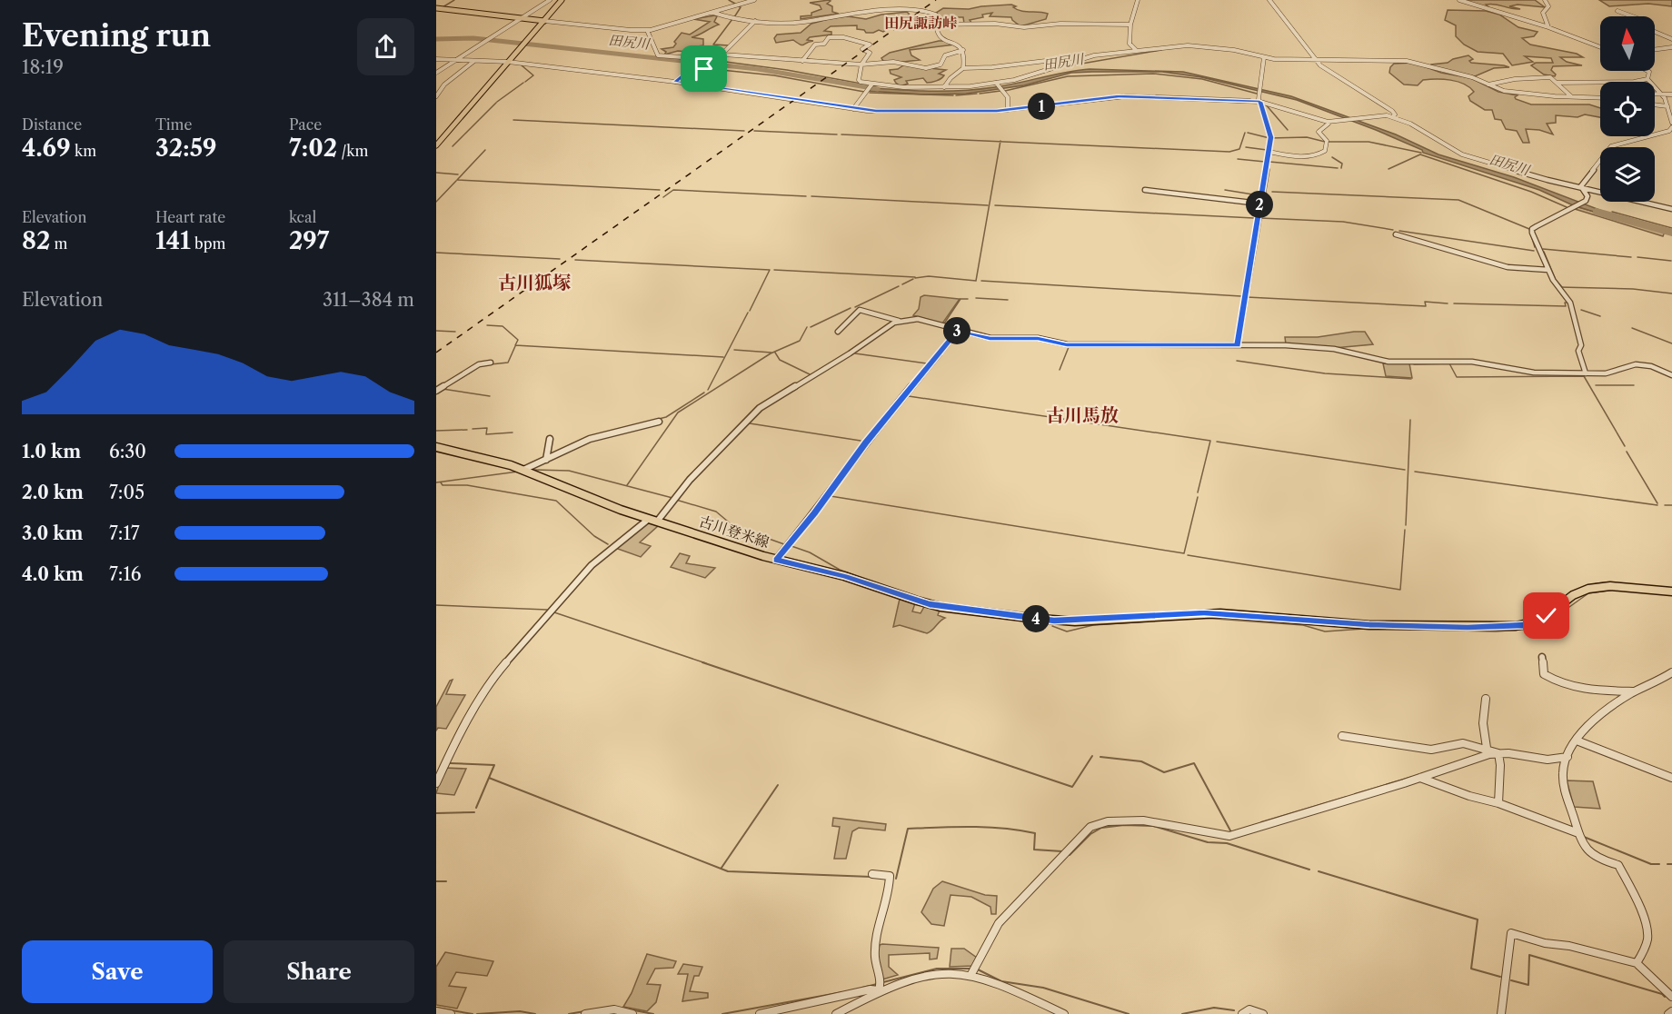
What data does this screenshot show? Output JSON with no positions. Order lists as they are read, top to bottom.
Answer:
{
  "streets": {
    "main road": ["古川登米線"]
  },
  "districts": ["田尻諏訪峠", "古川狐塚", "古川馬放"],
  "water": ["田尻川"],
  "north": "top",
  "page": {
    "heading": ["Evening run", "18:19"],
    "stats": [
      ["Distance", "4.69 km"],
      ["Time", "32:59"],
      ["Pace", "7:02 /km"],
      ["Elevation", "82 m"],
      ["Heart rate", "141 bpm"],
      ["kcal", "297"]
    ],
    "pins": [
      "1",
      "2",
      "3",
      "4"
    ],
    "chart": ["Elevation", "311–384 m"],
    "list": [
      {
        "name": "1.0 km",
        "note": "6:30"
      },
      {
        "name": "2.0 km",
        "note": "7:05"
      },
      {
        "name": "3.0 km",
        "note": "7:17"
      },
      {
        "name": "4.0 km",
        "note": "7:16"
      }
    ],
    "buttons": ["Save", "Share"]
  }
}
